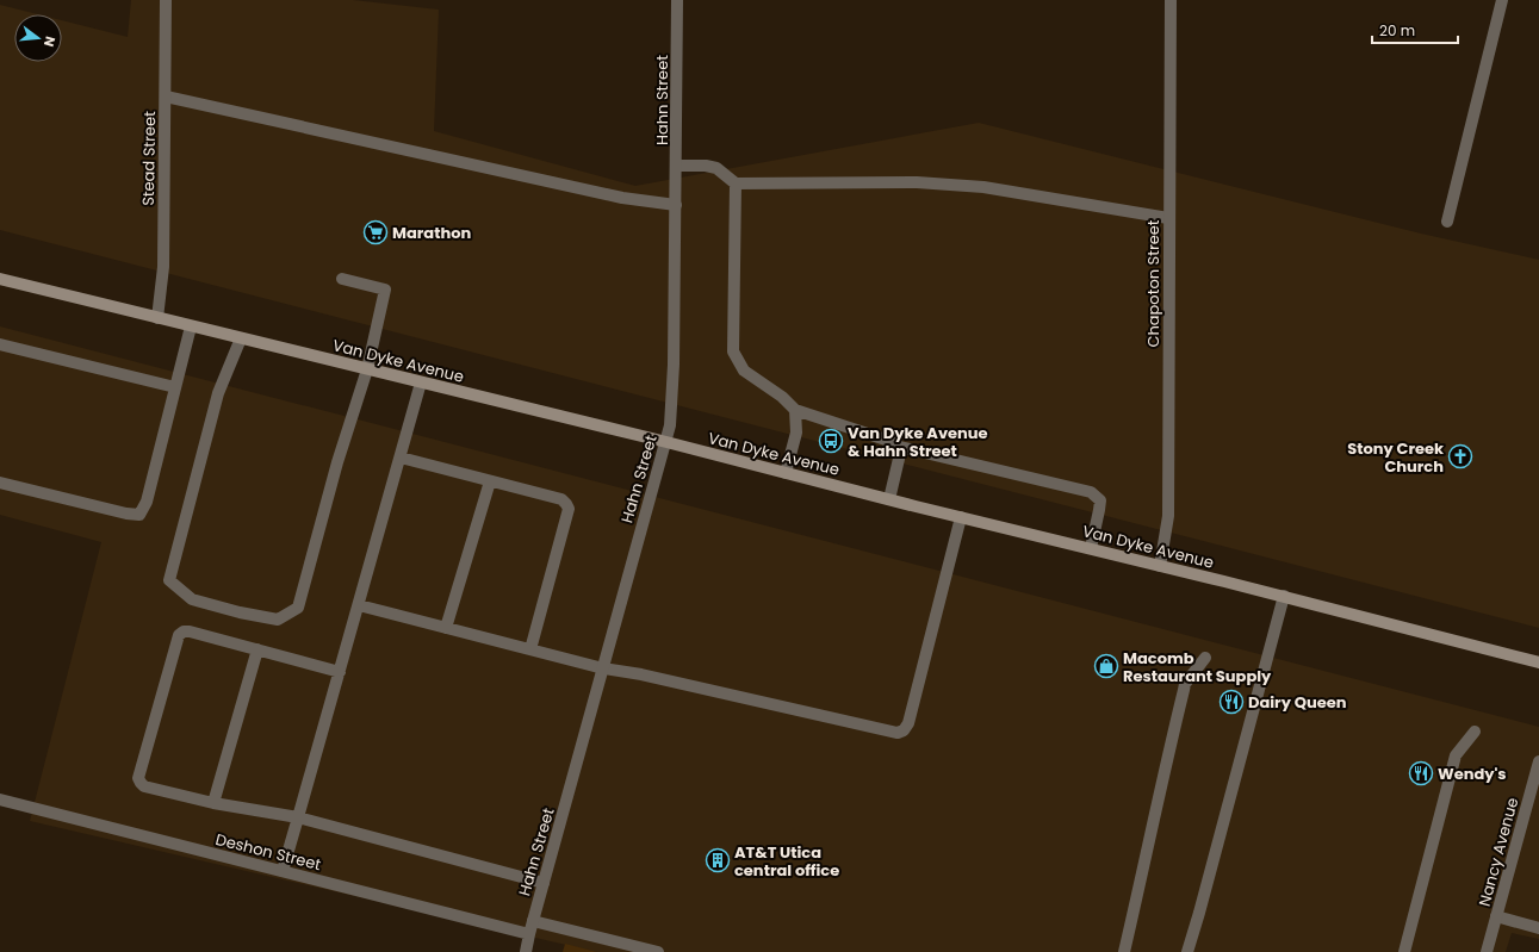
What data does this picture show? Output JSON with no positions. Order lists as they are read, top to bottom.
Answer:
{
  "streets": {
    "main road": ["Van Dyke Avenue"],
    "street": [
      "Hahn Street",
      "Stead Street",
      "Chapoton Street",
      "Deshon Street",
      "Nancy Avenue"
    ]
  },
  "crossings": [
    ["Hahn Street", "Van Dyke Avenue"],
    ["Hahn Street", "Deshon Street"],
    ["Stead Street", "Van Dyke Avenue"],
    ["Chapoton Street", "Van Dyke Avenue"]
  ],
  "places": {
    "supermarket": ["Marathon"],
    "bus stop": ["Van Dyke Avenue & Hahn Street"],
    "church": ["Stony Creek Church"],
    "shop": ["Macomb Restaurant Supply"],
    "restaurant": ["Dairy Queen", "Wendy's"],
    "building": ["AT&T Utica central office"]
  },
  "scale_bar": "20 m",
  "north": "right"
}
